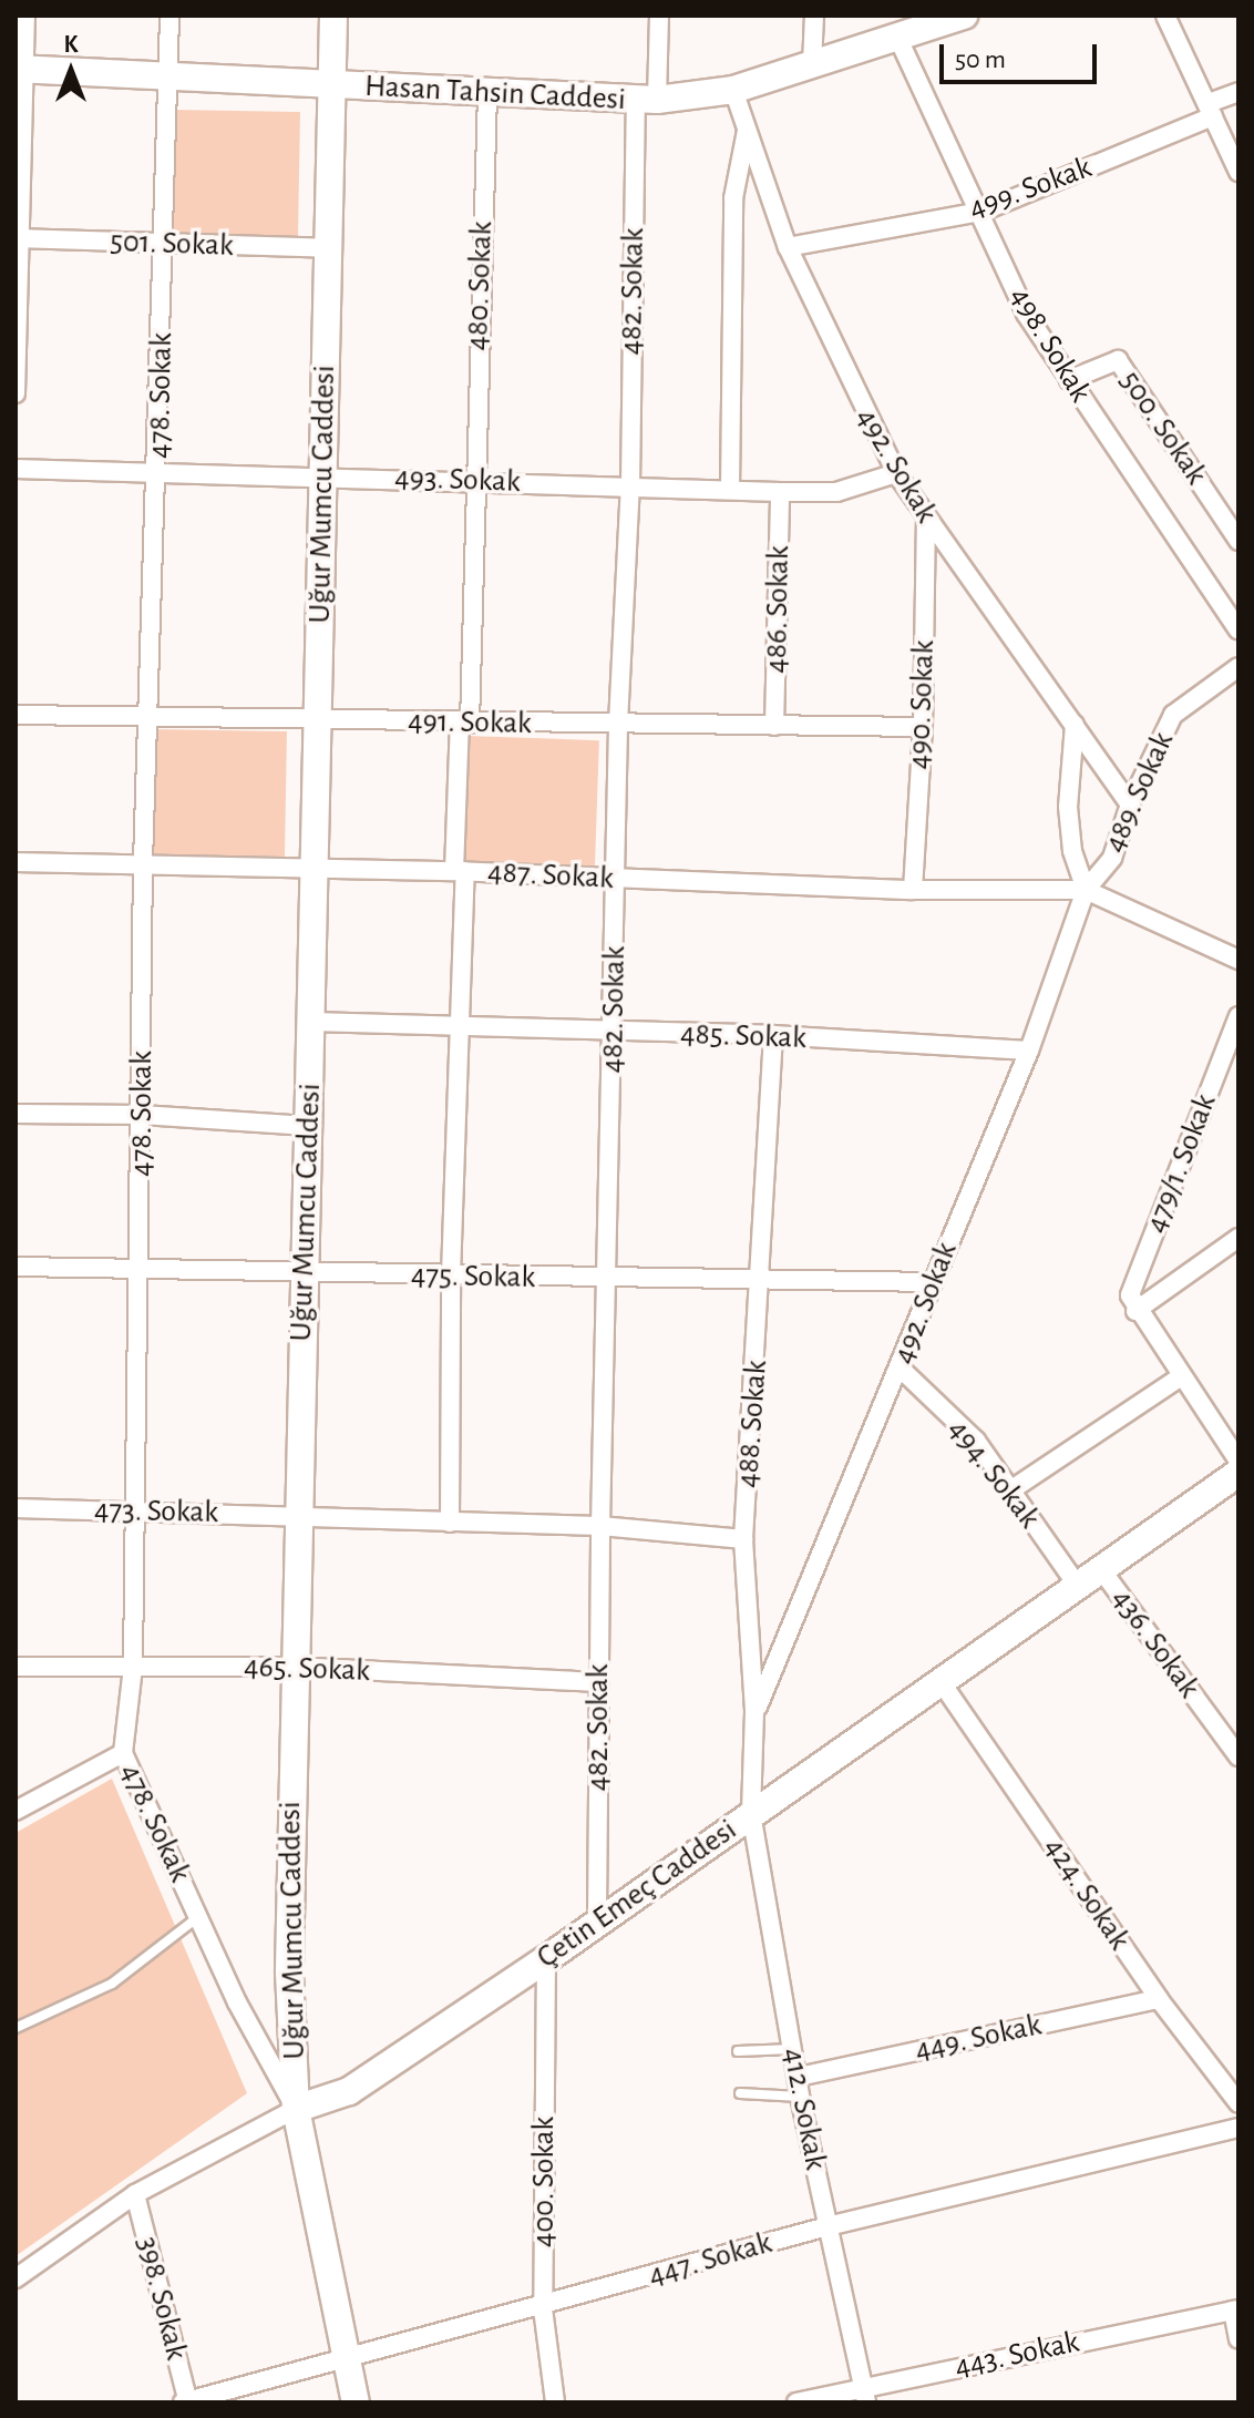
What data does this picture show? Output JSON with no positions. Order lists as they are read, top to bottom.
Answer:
{
  "streets": {
    "street": [
      "Hasan Tahsin Caddesi",
      "499. Sokak",
      "501. Sokak",
      "480. Sokak",
      "482. Sokak",
      "498. Sokak",
      "478. Sokak",
      "500. Sokak",
      "492. Sokak",
      "493. Sokak",
      "Uğur Mumcu Caddesi",
      "486. Sokak",
      "490. Sokak",
      "491. Sokak",
      "489. Sokak",
      "487. Sokak",
      "485. Sokak",
      "479/1. Sokak",
      "475. Sokak",
      "488. Sokak",
      "494. Sokak",
      "473. Sokak",
      "436. Sokak",
      "465. Sokak",
      "Çetin Emeç Caddesi",
      "424. Sokak",
      "449. Sokak",
      "412. Sokak",
      "400. Sokak",
      "447. Sokak",
      "398. Sokak",
      "443. Sokak"
    ]
  },
  "crossings": [
    ["Hasan Tahsin Caddesi", "480. Sokak"],
    ["Hasan Tahsin Caddesi", "482. Sokak"],
    ["Hasan Tahsin Caddesi", "498. Sokak"],
    ["Hasan Tahsin Caddesi", "478. Sokak"],
    ["Hasan Tahsin Caddesi", "492. Sokak"],
    ["Hasan Tahsin Caddesi", "Uğur Mumcu Caddesi"],
    ["499. Sokak", "498. Sokak"],
    ["499. Sokak", "492. Sokak"],
    ["501. Sokak", "478. Sokak"],
    ["501. Sokak", "Uğur Mumcu Caddesi"],
    ["480. Sokak", "493. Sokak"],
    ["480. Sokak", "491. Sokak"],
    ["480. Sokak", "487. Sokak"],
    ["480. Sokak", "485. Sokak"],
    ["480. Sokak", "475. Sokak"],
    ["480. Sokak", "473. Sokak"],
    ["482. Sokak", "493. Sokak"],
    ["482. Sokak", "491. Sokak"],
    ["482. Sokak", "487. Sokak"],
    ["482. Sokak", "485. Sokak"],
    ["482. Sokak", "475. Sokak"],
    ["482. Sokak", "473. Sokak"],
    ["482. Sokak", "465. Sokak"],
    ["482. Sokak", "Çetin Emeç Caddesi"],
    ["498. Sokak", "500. Sokak"],
    ["478. Sokak", "493. Sokak"],
    ["478. Sokak", "Uğur Mumcu Caddesi"],
    ["478. Sokak", "491. Sokak"],
    ["478. Sokak", "487. Sokak"],
    ["478. Sokak", "475. Sokak"],
    ["478. Sokak", "473. Sokak"],
    ["478. Sokak", "465. Sokak"],
    ["478. Sokak", "Çetin Emeç Caddesi"],
    ["492. Sokak", "493. Sokak"],
    ["492. Sokak", "490. Sokak"],
    ["492. Sokak", "489. Sokak"],
    ["492. Sokak", "487. Sokak"],
    ["492. Sokak", "485. Sokak"],
    ["492. Sokak", "475. Sokak"],
    ["492. Sokak", "488. Sokak"],
    ["492. Sokak", "494. Sokak"],
    ["493. Sokak", "Uğur Mumcu Caddesi"],
    ["493. Sokak", "486. Sokak"],
    ["Uğur Mumcu Caddesi", "491. Sokak"],
    ["Uğur Mumcu Caddesi", "487. Sokak"],
    ["Uğur Mumcu Caddesi", "485. Sokak"],
    ["Uğur Mumcu Caddesi", "475. Sokak"],
    ["Uğur Mumcu Caddesi", "473. Sokak"],
    ["Uğur Mumcu Caddesi", "465. Sokak"],
    ["Uğur Mumcu Caddesi", "Çetin Emeç Caddesi"],
    ["Uğur Mumcu Caddesi", "447. Sokak"],
    ["486. Sokak", "491. Sokak"],
    ["490. Sokak", "491. Sokak"],
    ["490. Sokak", "487. Sokak"],
    ["489. Sokak", "487. Sokak"],
    ["485. Sokak", "488. Sokak"],
    ["475. Sokak", "488. Sokak"],
    ["488. Sokak", "473. Sokak"],
    ["488. Sokak", "Çetin Emeç Caddesi"],
    ["488. Sokak", "412. Sokak"],
    ["494. Sokak", "Çetin Emeç Caddesi"],
    ["436. Sokak", "Çetin Emeç Caddesi"],
    ["Çetin Emeç Caddesi", "424. Sokak"],
    ["Çetin Emeç Caddesi", "412. Sokak"],
    ["Çetin Emeç Caddesi", "400. Sokak"],
    ["Çetin Emeç Caddesi", "398. Sokak"],
    ["424. Sokak", "449. Sokak"],
    ["449. Sokak", "412. Sokak"],
    ["412. Sokak", "447. Sokak"],
    ["412. Sokak", "443. Sokak"],
    ["400. Sokak", "447. Sokak"],
    ["447. Sokak", "398. Sokak"]
  ],
  "scale_bar": "50 m",
  "north": "top"
}
